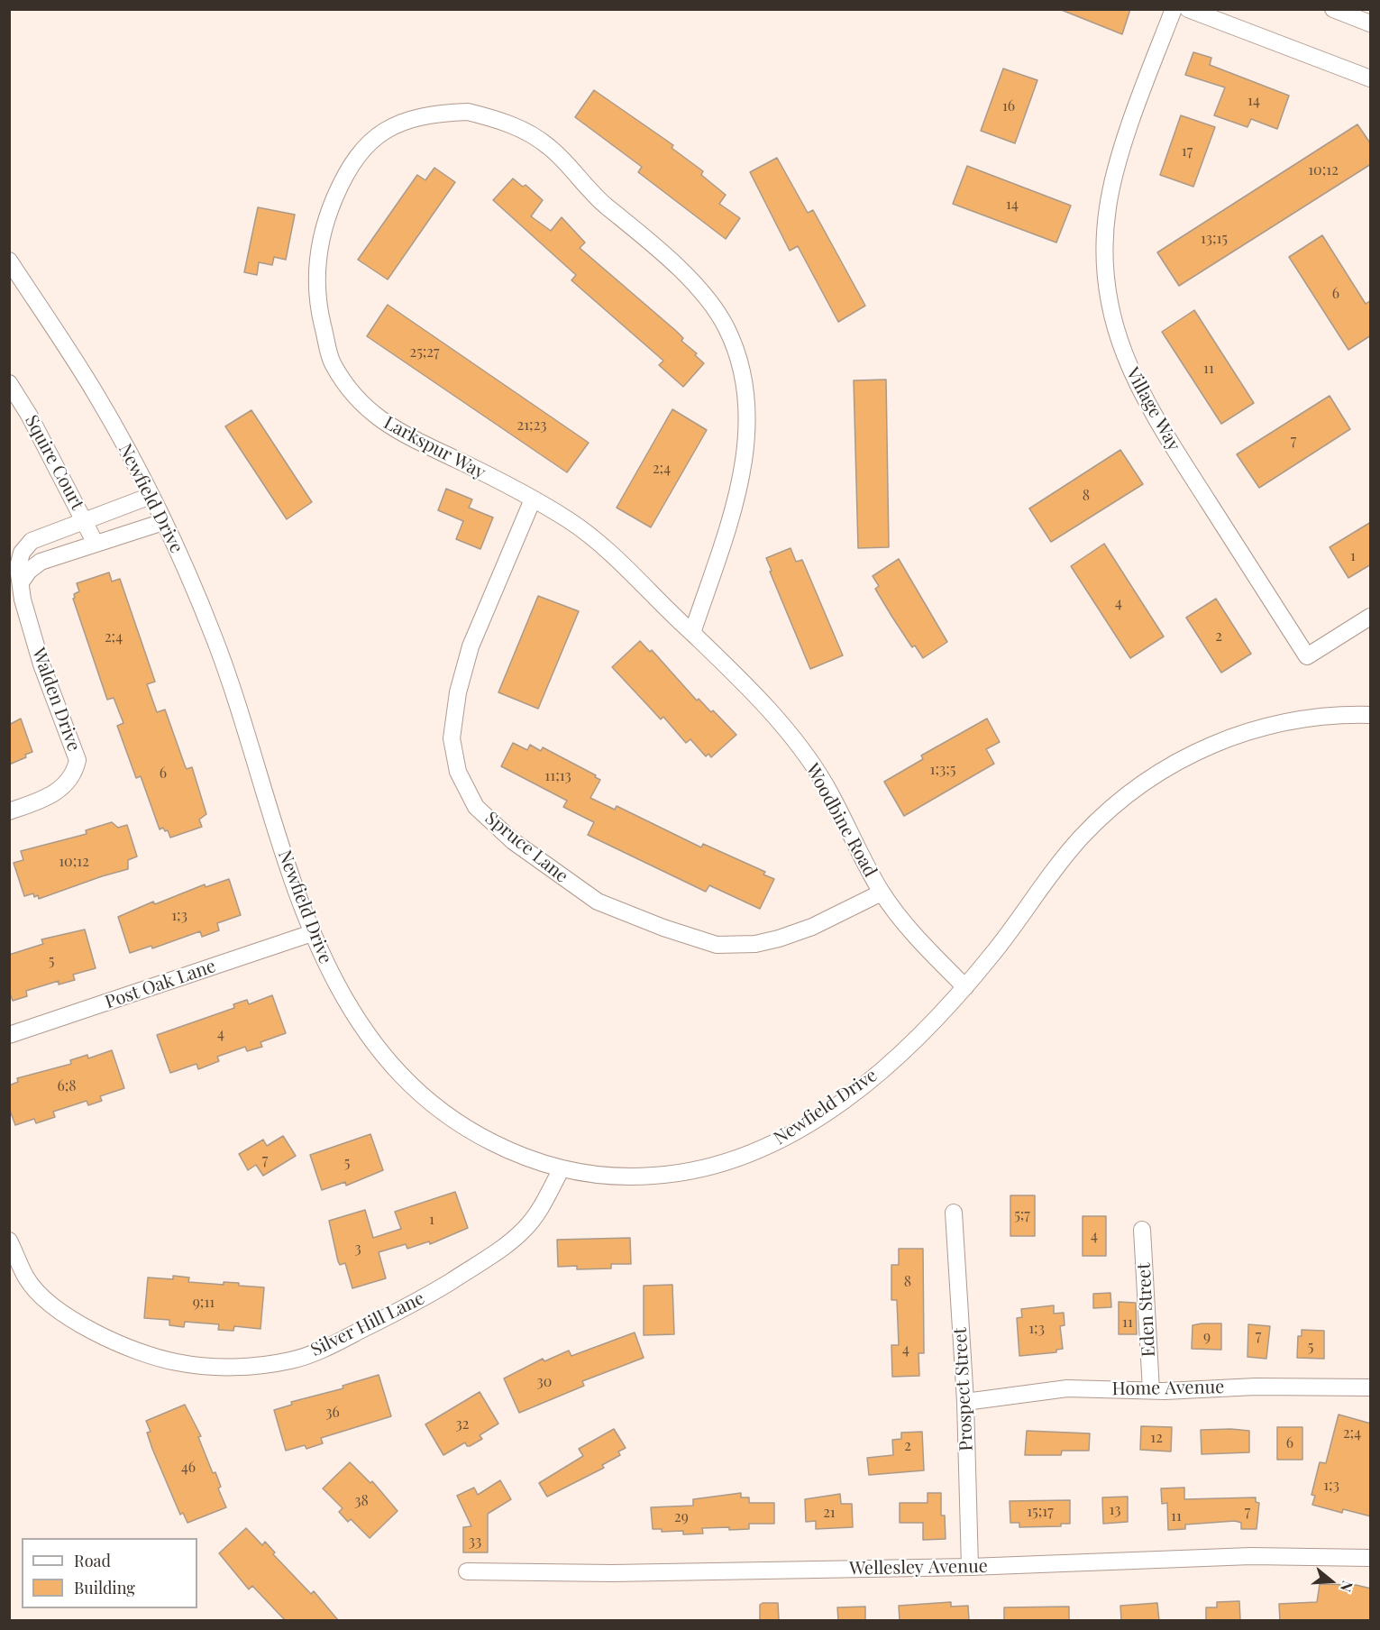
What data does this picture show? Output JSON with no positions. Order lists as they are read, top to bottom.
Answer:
{
  "streets": {
    "street": [
      "Village Way",
      "Larkspur Way",
      "Squire Court",
      "Newfield Drive",
      "Walden Drive",
      "Woodbine Road",
      "Spruce Lane",
      "Post Oak Lane",
      "Eden Street",
      "Silver Hill Lane",
      "Home Avenue",
      "Prospect Street",
      "Wellesley Avenue"
    ]
  },
  "crossings": [
    ["Larkspur Way", "Woodbine Road"],
    ["Larkspur Way", "Spruce Lane"],
    ["Squire Court", "Walden Drive"],
    ["Newfield Drive", "Walden Drive"],
    ["Newfield Drive", "Woodbine Road"],
    ["Newfield Drive", "Post Oak Lane"],
    ["Newfield Drive", "Silver Hill Lane"],
    ["Woodbine Road", "Spruce Lane"],
    ["Eden Street", "Home Avenue"],
    ["Home Avenue", "Prospect Street"],
    ["Prospect Street", "Wellesley Avenue"]
  ],
  "house_numbers": [
    "14",
    "16",
    "17",
    "10;12",
    "14",
    "13;15",
    "6",
    "25;27",
    "11",
    "21;23",
    "7",
    "2;4",
    "8",
    "1",
    "4",
    "2",
    "2;4",
    "1;3;5",
    "6",
    "11;13",
    "10;12",
    "1;3",
    "5",
    "4",
    "6;8",
    "7",
    "5",
    "5;7",
    "1",
    "4",
    "3",
    "8",
    "9;11",
    "11",
    "1;3",
    "7",
    "9",
    "5",
    "4",
    "30",
    "36",
    "32",
    "2;4",
    "12",
    "6",
    "2",
    "46",
    "1;3",
    "38",
    "13",
    "15;17",
    "7",
    "21",
    "11",
    "29",
    "33"
  ],
  "legend": ["Road", "Building"],
  "north": "right"
}
